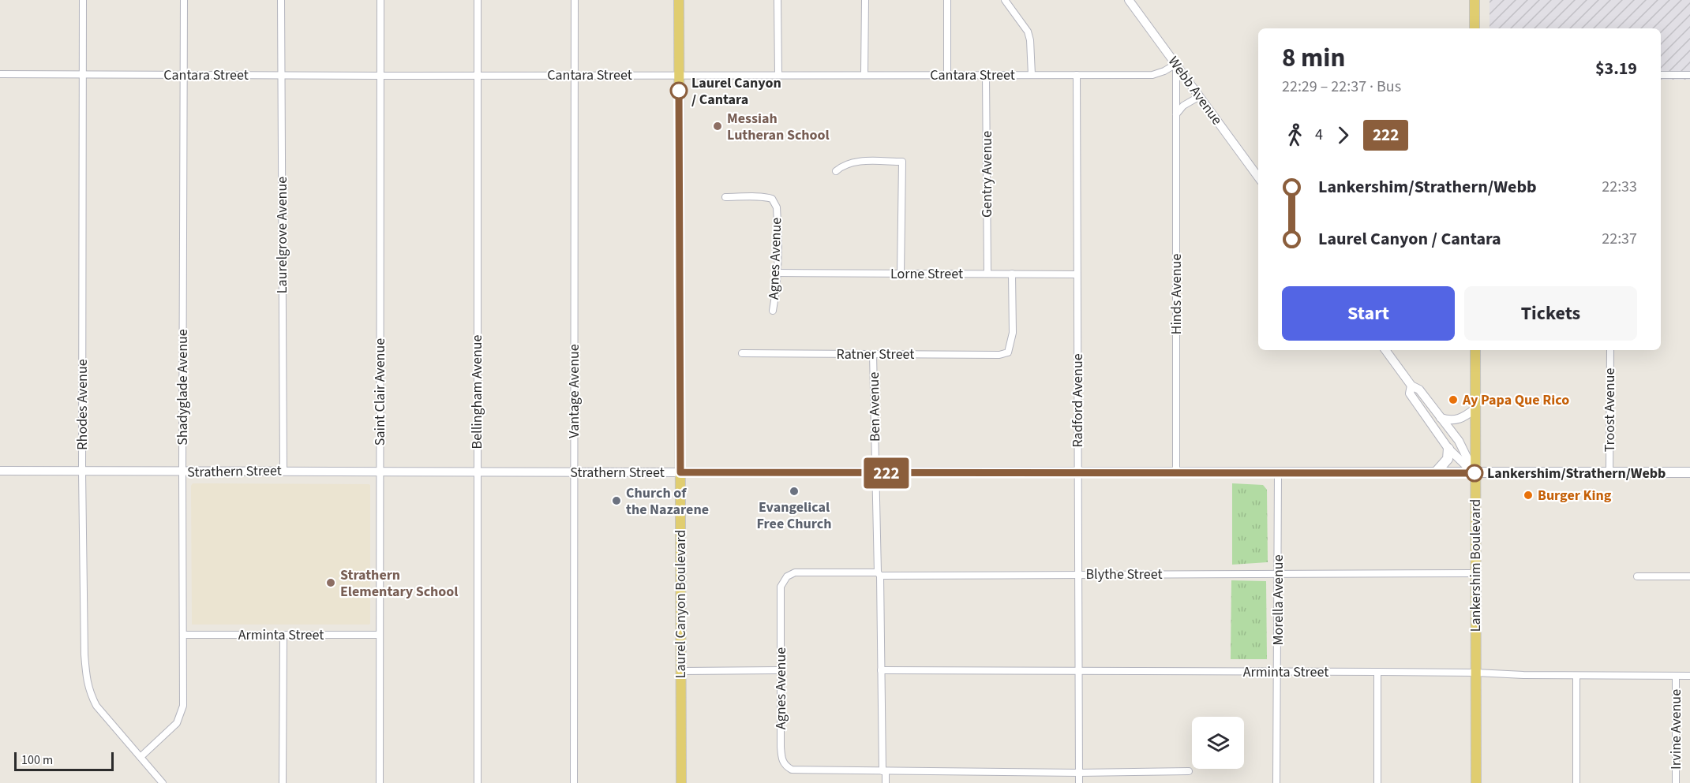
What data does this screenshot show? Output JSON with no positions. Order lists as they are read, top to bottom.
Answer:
{
  "streets": {
    "main road": ["Strathern Street", "Lankershim Boulevard", "Laurel Canyon Boulevard"],
    "street": [
      "Cantara Street",
      "Webb Avenue",
      "Gentry Avenue",
      "Laurelgrove Avenue",
      "Agnes Avenue",
      "Lorne Street",
      "Hinds Avenue",
      "Ratner Street",
      "Shadyglade Avenue",
      "Vantage Avenue",
      "Saint Clair Avenue",
      "Bellingham Avenue",
      "Radford Avenue",
      "Rhodes Avenue",
      "Ben Avenue",
      "Troost Avenue",
      "Blythe Street",
      "Morella Avenue",
      "Arminta Street",
      "Irvine Avenue"
    ]
  },
  "crossings": [
    ["Cantara Street", "Webb Avenue"],
    ["Cantara Street", "Gentry Avenue"],
    ["Cantara Street", "Laurelgrove Avenue"],
    ["Cantara Street", "Hinds Avenue"],
    ["Cantara Street", "Shadyglade Avenue"],
    ["Cantara Street", "Vantage Avenue"],
    ["Cantara Street", "Saint Clair Avenue"],
    ["Cantara Street", "Bellingham Avenue"],
    ["Cantara Street", "Radford Avenue"],
    ["Cantara Street", "Rhodes Avenue"],
    ["Cantara Street", "Laurel Canyon Boulevard"],
    ["Webb Avenue", "Hinds Avenue"],
    ["Gentry Avenue", "Lorne Street"],
    ["Laurelgrove Avenue", "Strathern Street"],
    ["Agnes Avenue", "Lorne Street"],
    ["Agnes Avenue", "Ben Avenue"],
    ["Agnes Avenue", "Blythe Street"],
    ["Lorne Street", "Ratner Street"],
    ["Lorne Street", "Radford Avenue"],
    ["Hinds Avenue", "Strathern Street"],
    ["Ratner Street", "Ben Avenue"],
    ["Shadyglade Avenue", "Rhodes Avenue"],
    ["Shadyglade Avenue", "Strathern Street"],
    ["Shadyglade Avenue", "Arminta Street"],
    ["Vantage Avenue", "Strathern Street"],
    ["Saint Clair Avenue", "Strathern Street"],
    ["Saint Clair Avenue", "Arminta Street"],
    ["Bellingham Avenue", "Strathern Street"],
    ["Radford Avenue", "Strathern Street"],
    ["Radford Avenue", "Blythe Street"],
    ["Radford Avenue", "Arminta Street"],
    ["Rhodes Avenue", "Strathern Street"],
    ["Ben Avenue", "Strathern Street"],
    ["Ben Avenue", "Blythe Street"],
    ["Ben Avenue", "Arminta Street"],
    ["Troost Avenue", "Strathern Street"],
    ["Strathern Street", "Lankershim Boulevard"],
    ["Strathern Street", "Morella Avenue"],
    ["Strathern Street", "Laurel Canyon Boulevard"],
    ["Lankershim Boulevard", "Blythe Street"],
    ["Lankershim Boulevard", "Arminta Street"],
    ["Blythe Street", "Morella Avenue"],
    ["Morella Avenue", "Arminta Street"],
    ["Arminta Street", "Irvine Avenue"]
  ],
  "places": [
    "Laurel Canyon / Cantara",
    "Messiah Lutheran School",
    "Ay Papa Que Rico",
    "Lankershim/Strathern/Webb",
    "Evangelical Free Church",
    "Burger King",
    "Church of the Nazarene",
    "Strathern Elementary School"
  ],
  "lines": ["bus line 222"],
  "scale_bar": "100 m",
  "page": {
    "on_map": "222",
    "heading": ["8 min", "22:29 – 22:37 · Bus", "$3.19"],
    "legs": ["4", "222"],
    "list": [
      {
        "name": "Lankershim/Strathern/Webb",
        "value": "22:33"
      },
      {
        "name": "Laurel Canyon / Cantara",
        "value": "22:37"
      }
    ],
    "buttons": ["Start", "Tickets"],
    "scale": "100 m"
  }
}
